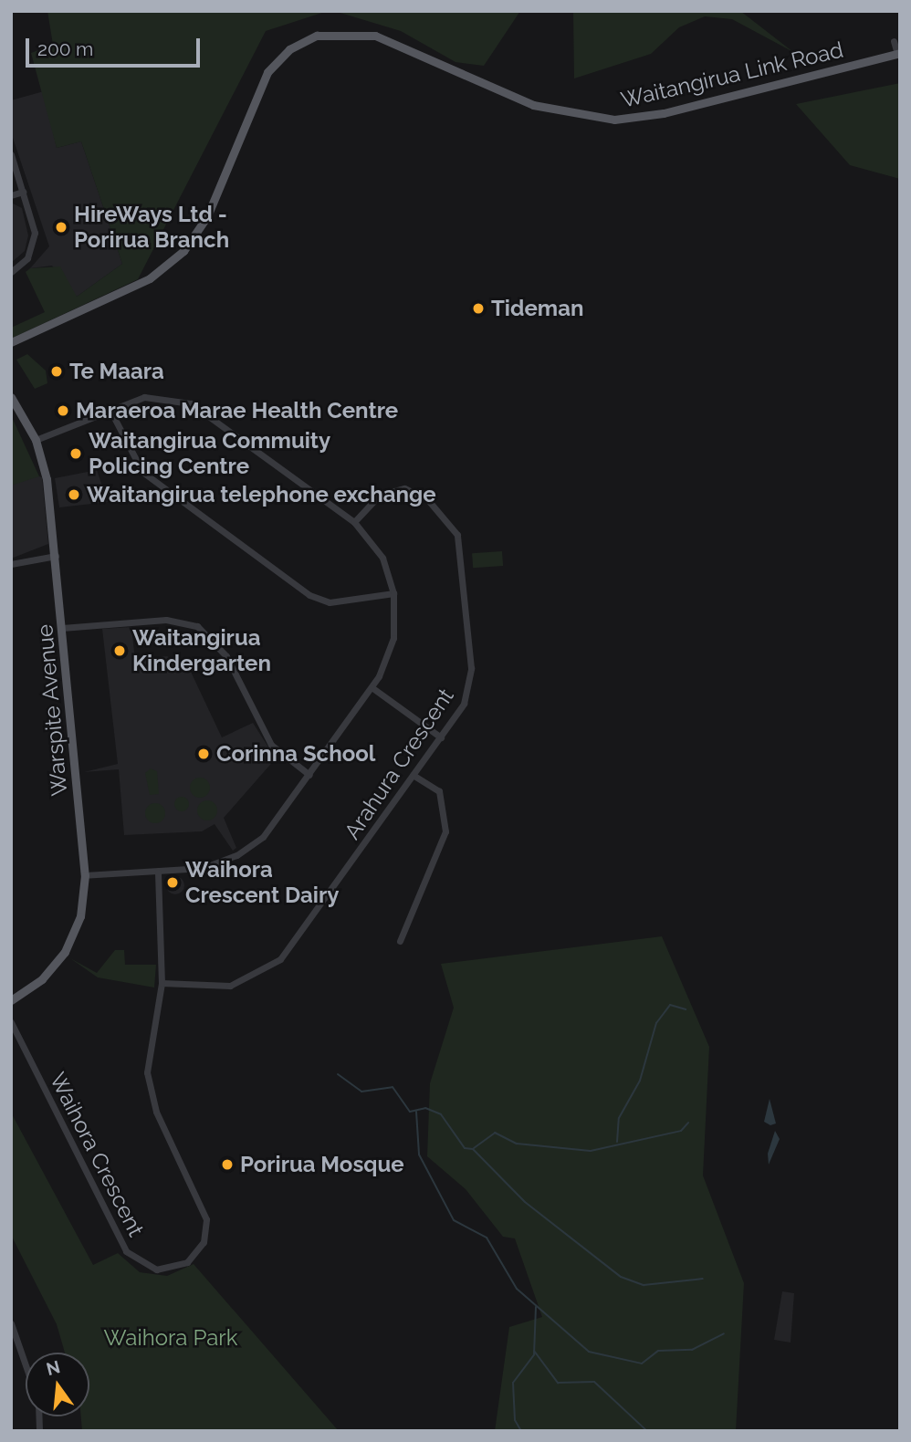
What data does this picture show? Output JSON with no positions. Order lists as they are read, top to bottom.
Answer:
{
  "streets": {
    "main road": ["Waitangirua Link Road", "Warspite Avenue"],
    "street": ["Arahura Crescent", "Waihora Crescent"]
  },
  "crossings": [
    ["Arahura Crescent", "Waihora Crescent"]
  ],
  "parks": ["Waihora Park"],
  "places": [
    "HireWays Ltd - Porirua Branch",
    "Tideman",
    "Te Maara",
    "Maraeroa Marae Health Centre",
    "Waitangirua Commuity Policing Centre",
    "Waitangirua telephone exchange",
    "Waitangirua Kindergarten",
    "Corinna School",
    "Waihora Crescent Dairy",
    "Porirua Mosque"
  ],
  "scale_bar": "200 m",
  "north": "top"
}
